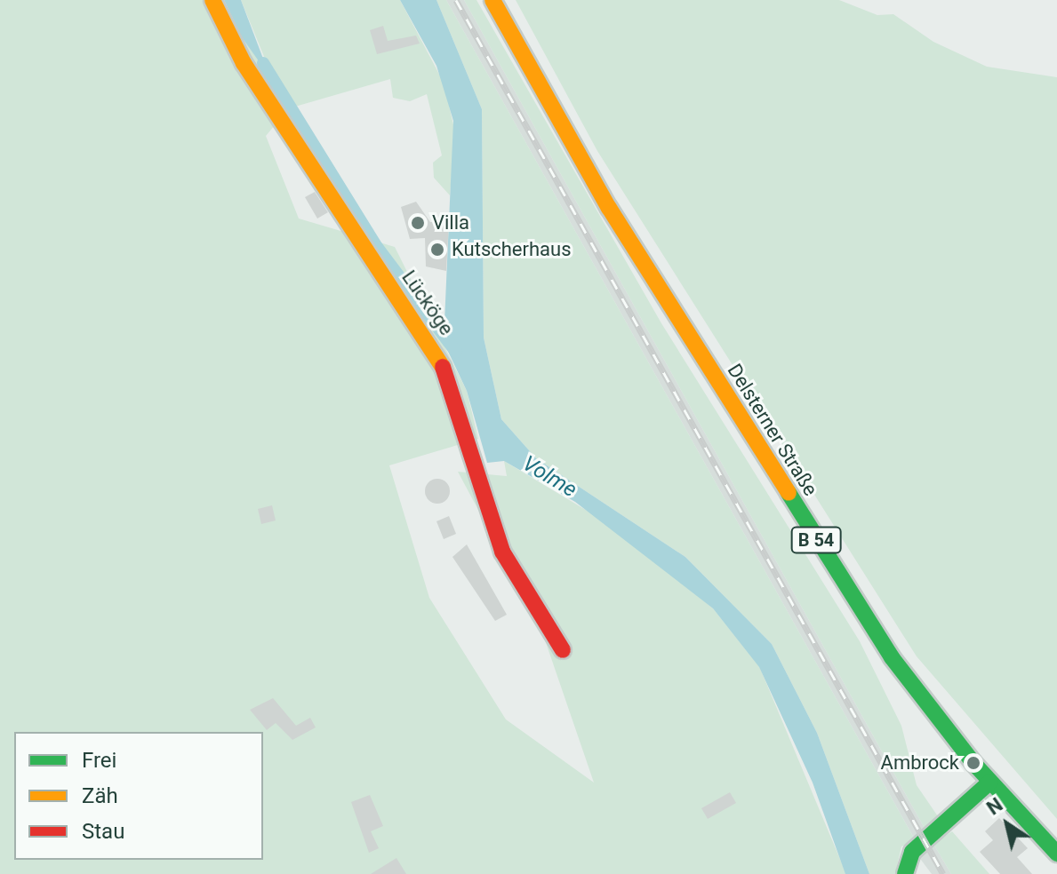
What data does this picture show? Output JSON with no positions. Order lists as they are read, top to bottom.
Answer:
{
  "streets": {
    "main road": ["Lücköge", "Delsterner Straße", "B 54"]
  },
  "water": ["Volme"],
  "places": ["Villa", "Kutscherhaus", "Ambrock"],
  "legend": ["Frei", "Zäh", "Stau"],
  "north": "top left"
}
